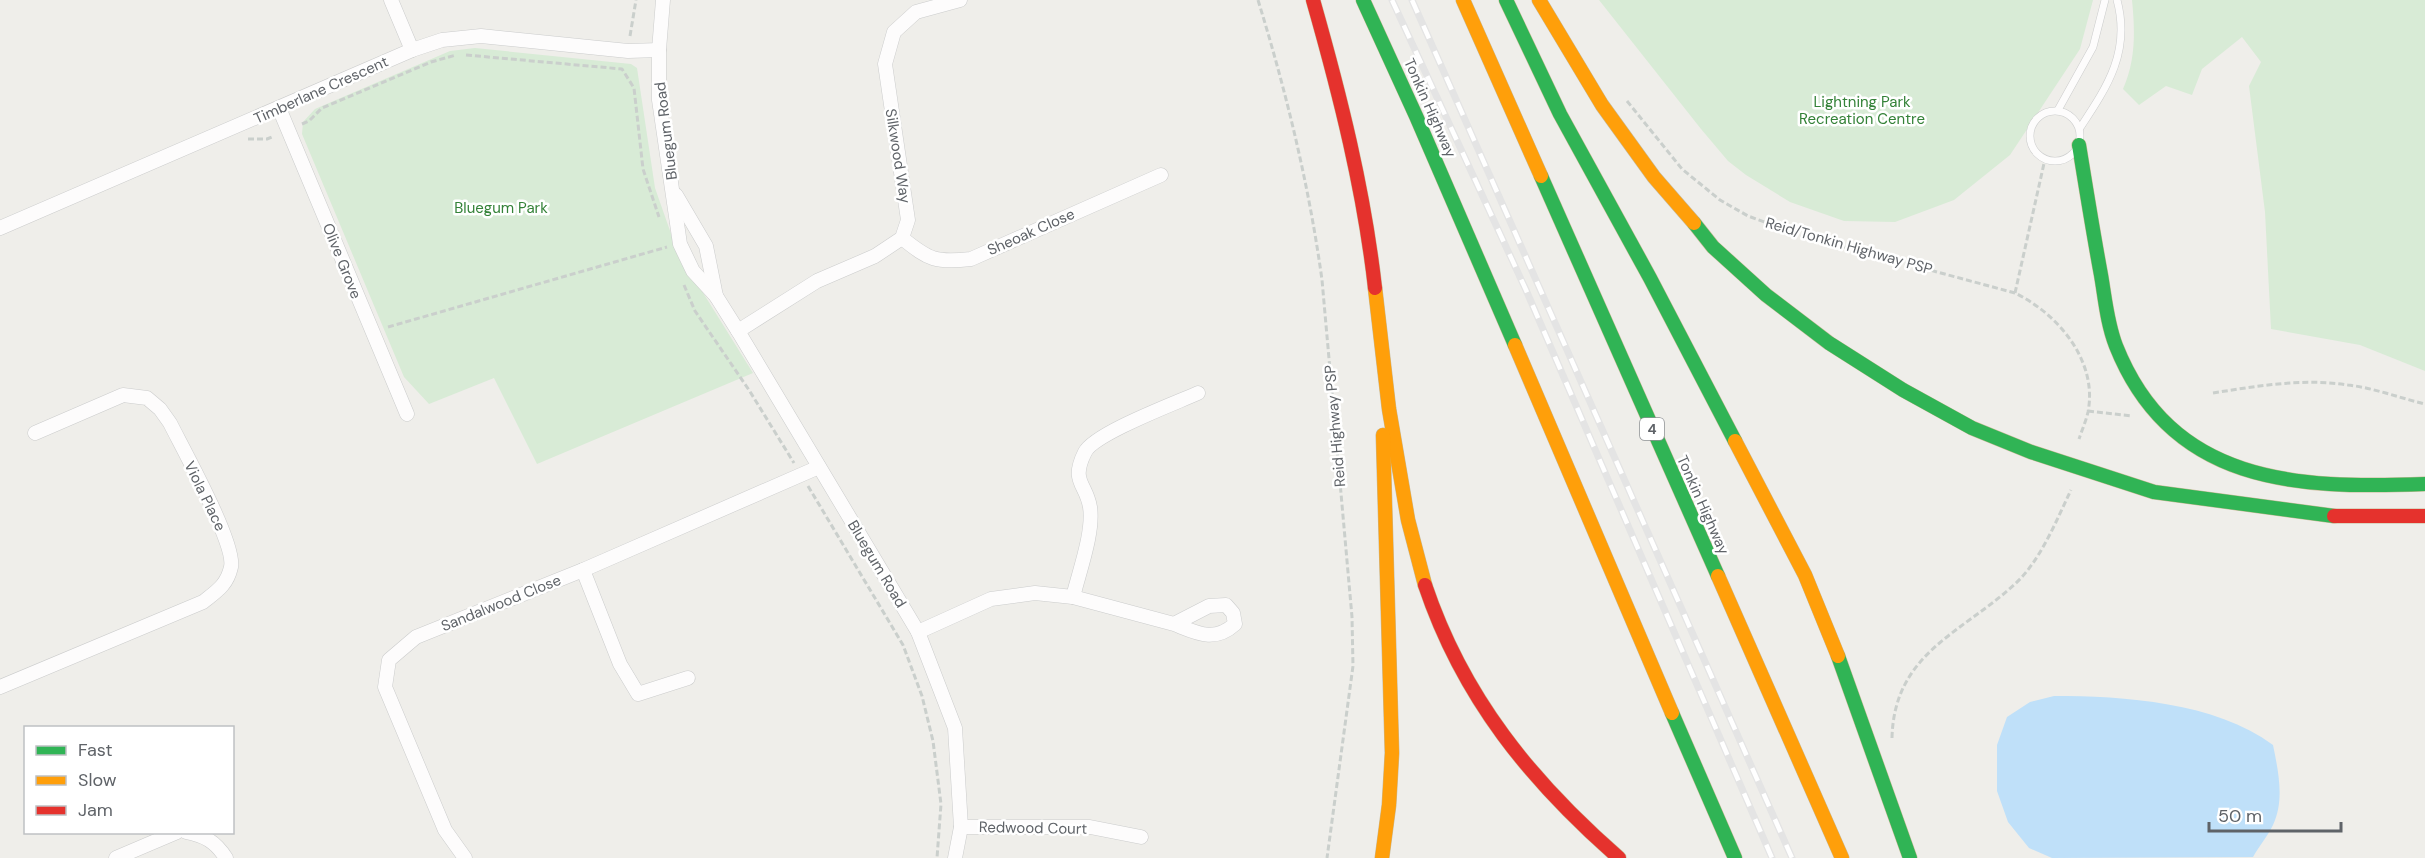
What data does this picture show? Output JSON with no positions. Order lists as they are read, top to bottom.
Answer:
{
  "streets": {
    "highway": ["Tonkin Highway", "4"],
    "street": [
      "Timberlane Crescent",
      "Bluegum Road",
      "Silkwood Way",
      "Sheoak Close",
      "Olive Grove",
      "Viola Place",
      "Sandalwood Close",
      "Redwood Court"
    ],
    "path": ["Reid/Tonkin Highway PSP", "Reid Highway PSP"]
  },
  "crossings": [
    ["Timberlane Crescent", "Bluegum Road"],
    ["Timberlane Crescent", "Olive Grove"],
    ["Bluegum Road", "Sandalwood Close"],
    ["Bluegum Road", "Redwood Court"],
    ["Silkwood Way", "Sheoak Close"]
  ],
  "parks": ["Lightning Park Recreation Centre", "Bluegum Park"],
  "legend": ["Fast", "Slow", "Jam"],
  "scale_bar": "50 m"
}
